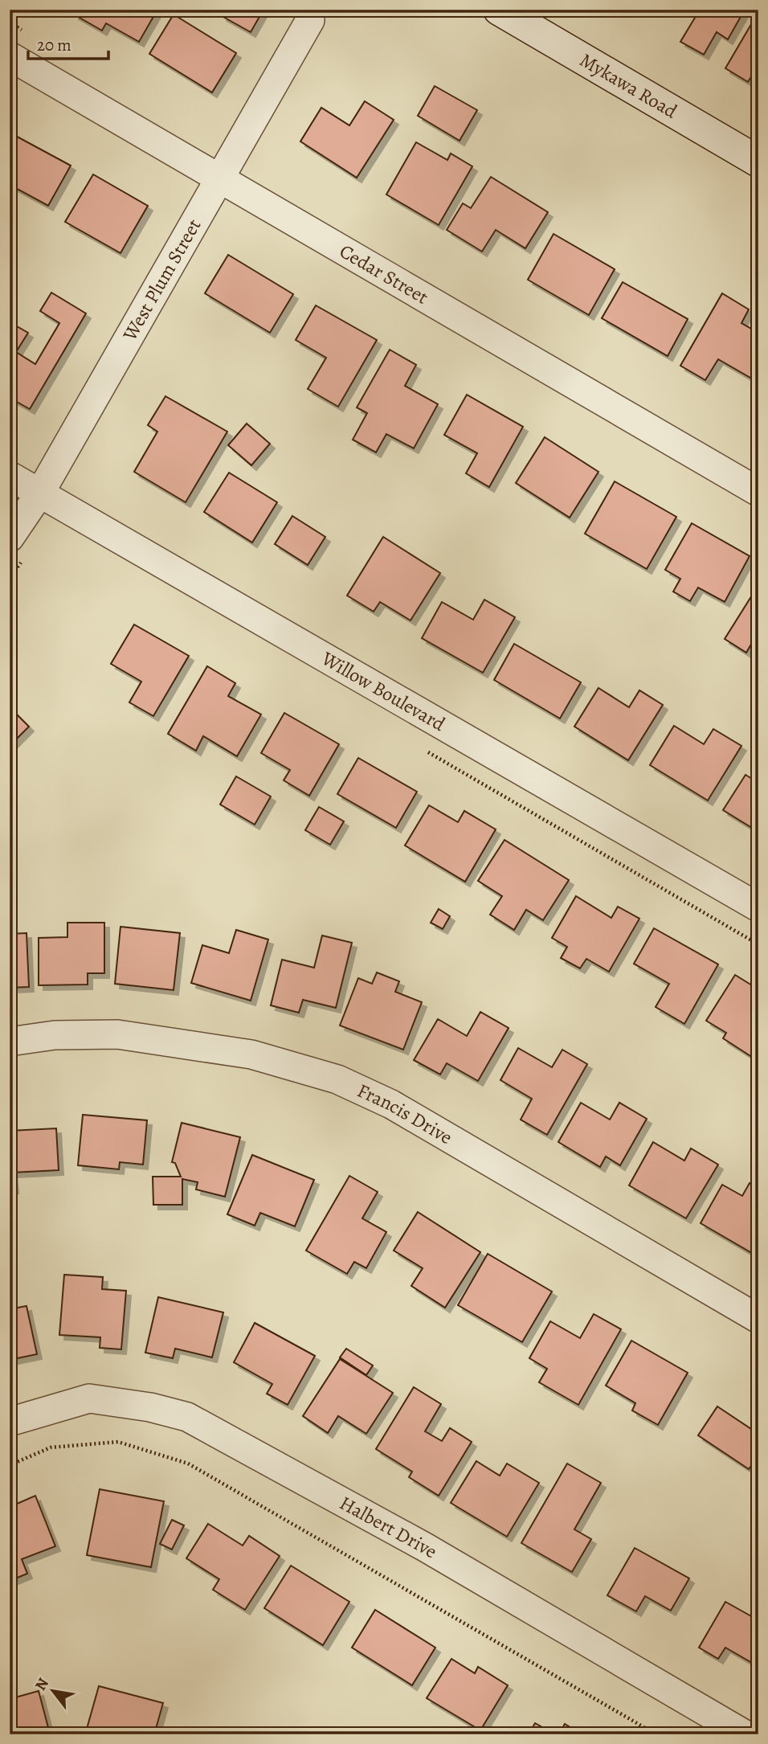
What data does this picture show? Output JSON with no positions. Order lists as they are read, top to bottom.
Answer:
{
  "streets": {
    "main road": ["Mykawa Road"],
    "street": [
      "Cedar Street",
      "West Plum Street",
      "Willow Boulevard",
      "Francis Drive",
      "Halbert Drive"
    ]
  },
  "crossings": [
    ["Cedar Street", "West Plum Street"],
    ["West Plum Street", "Willow Boulevard"]
  ],
  "scale_bar": "20 m",
  "north": "top left"
}
